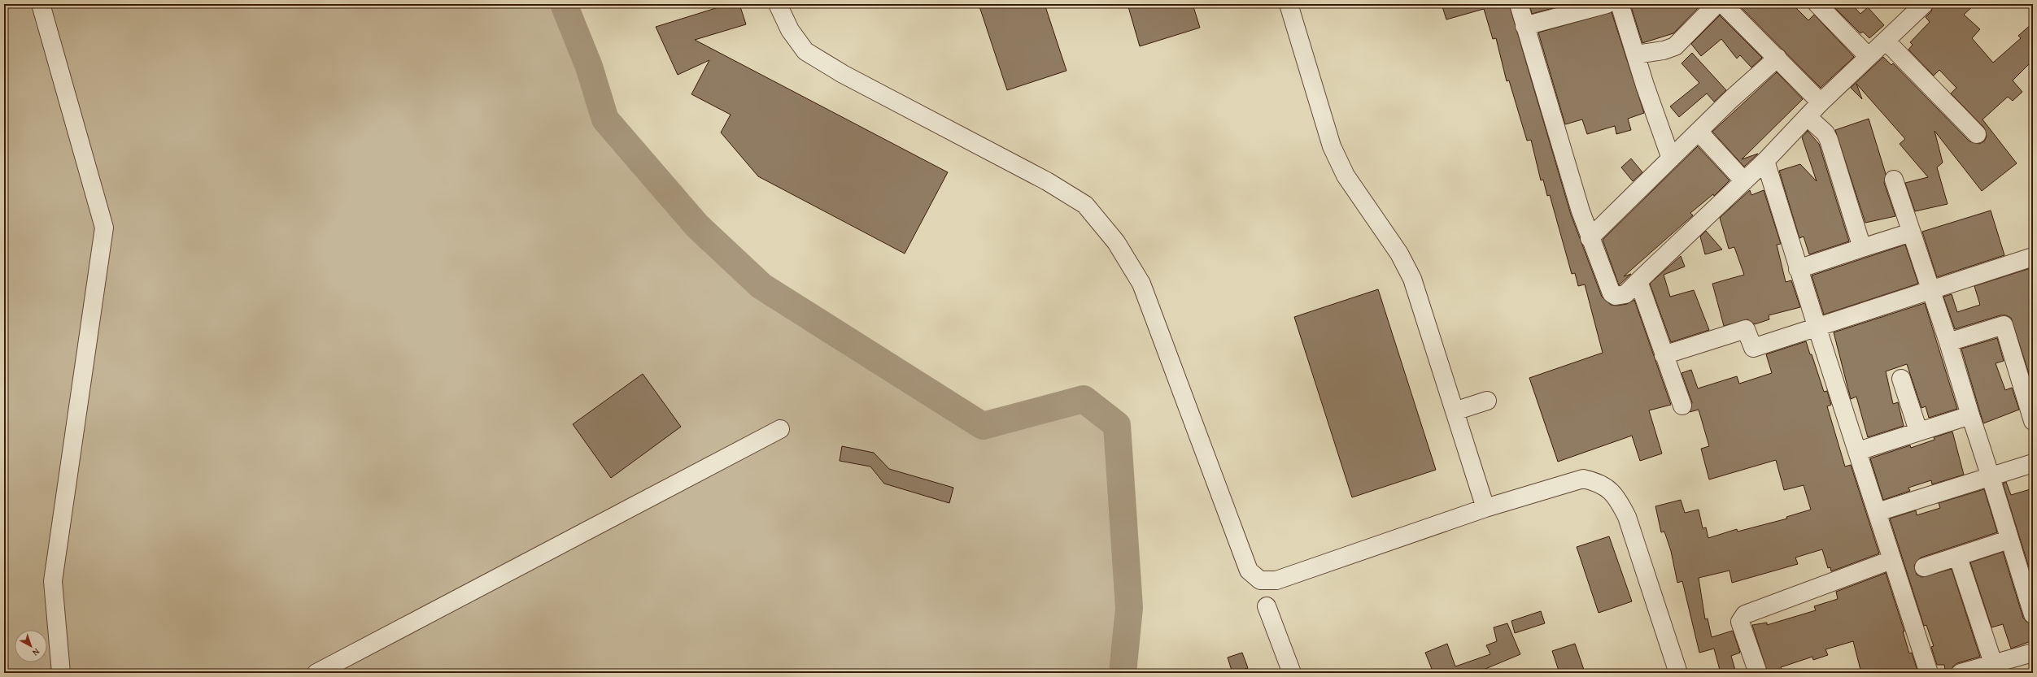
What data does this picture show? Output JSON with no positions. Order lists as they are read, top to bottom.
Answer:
{
  "north": "bottom right"
}
